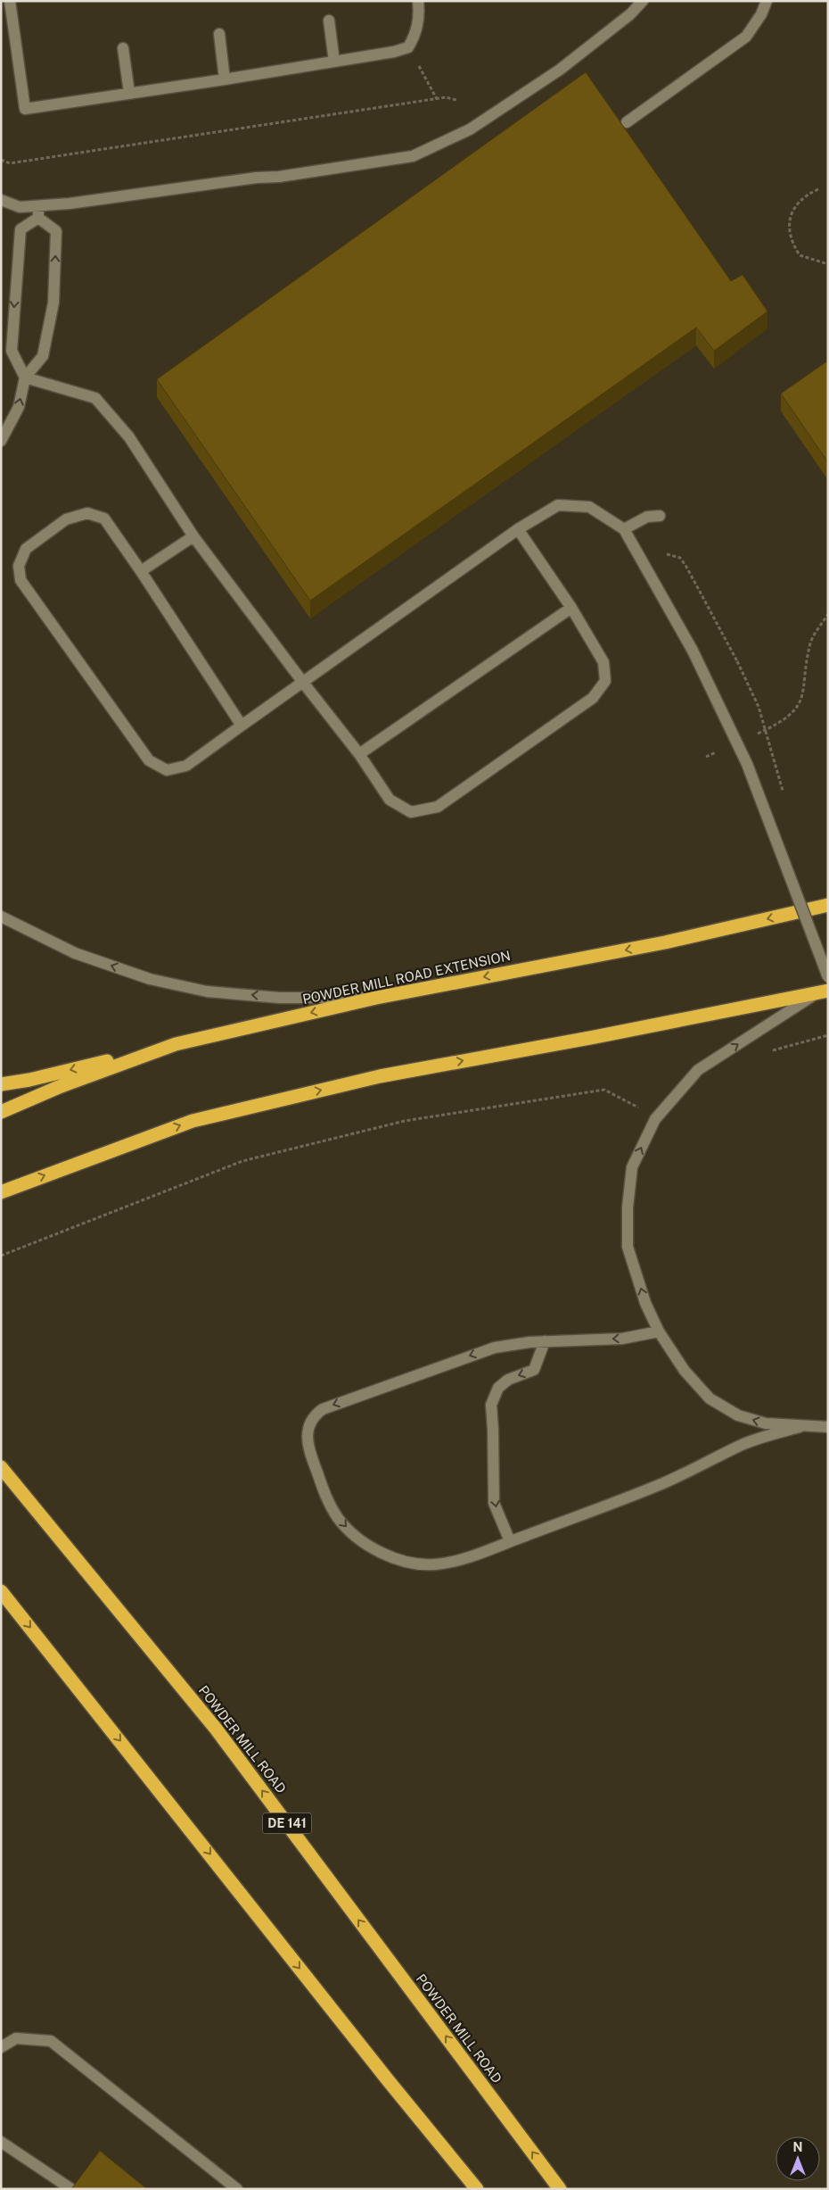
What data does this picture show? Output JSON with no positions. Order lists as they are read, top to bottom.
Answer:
{
  "streets": {
    "highway": ["POWDER MILL ROAD EXTENSION", "POWDER MILL ROAD", "DE 141"]
  },
  "north": "top"
}
